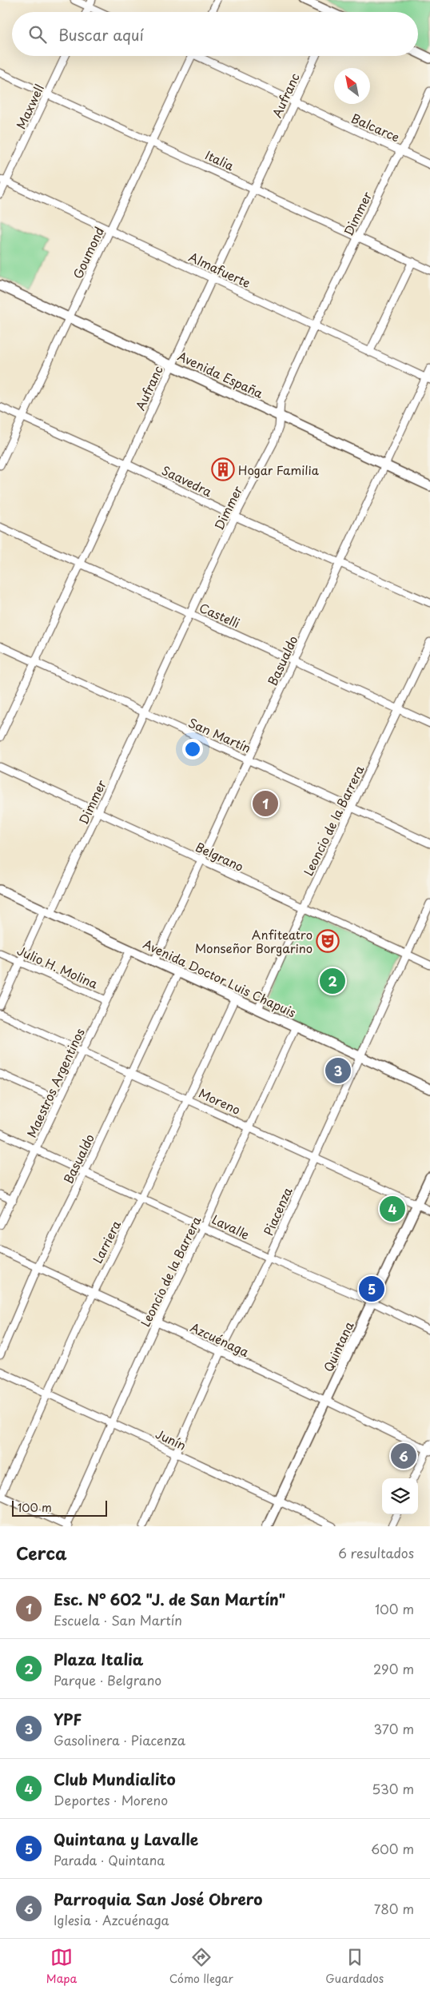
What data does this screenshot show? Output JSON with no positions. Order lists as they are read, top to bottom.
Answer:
{
  "streets": {
    "main road": ["Avenida España", "Avenida Doctor Luis Chapuis", "Quintana"],
    "street": [
      "Aufranc",
      "Maxwell",
      "Balcarce",
      "Italia",
      "Dimmer",
      "Goumond",
      "Almafuerte",
      "Saavedra",
      "Castelli",
      "Basualdo",
      "San Martín",
      "Leoncio de la Barrera",
      "Belgrano",
      "Julio H. Molina",
      "Maestros Argentinos",
      "Moreno",
      "Piacenza",
      "Lavalle",
      "Larriera",
      "Azcuénaga",
      "Junín"
    ]
  },
  "crossings": [
    ["Aufranc", "Balcarce"],
    ["Aufranc", "Italia"],
    ["Aufranc", "Almafuerte"],
    ["Aufranc", "Avenida España"],
    ["Aufranc", "Saavedra"],
    ["Aufranc", "Castelli"],
    ["Aufranc", "San Martín"],
    ["Maxwell", "Italia"],
    ["Maxwell", "Almafuerte"],
    ["Balcarce", "Dimmer"],
    ["Italia", "Dimmer"],
    ["Italia", "Goumond"],
    ["Dimmer", "Almafuerte"],
    ["Dimmer", "Avenida España"],
    ["Dimmer", "Saavedra"],
    ["Dimmer", "Castelli"],
    ["Dimmer", "San Martín"],
    ["Dimmer", "Belgrano"],
    ["Dimmer", "Julio H. Molina"],
    ["Dimmer", "Avenida Doctor Luis Chapuis"],
    ["Goumond", "Almafuerte"],
    ["Goumond", "Avenida España"],
    ["Goumond", "Saavedra"],
    ["Almafuerte", "Basualdo"],
    ["Avenida España", "Basualdo"],
    ["Saavedra", "Basualdo"],
    ["Castelli", "Basualdo"],
    ["Castelli", "Leoncio de la Barrera"],
    ["Basualdo", "San Martín"],
    ["Basualdo", "Belgrano"],
    ["Basualdo", "Avenida Doctor Luis Chapuis"],
    ["Basualdo", "Moreno"],
    ["Basualdo", "Lavalle"],
    ["Basualdo", "Azcuénaga"],
    ["San Martín", "Leoncio de la Barrera"],
    ["Leoncio de la Barrera", "Belgrano"],
    ["Leoncio de la Barrera", "Avenida Doctor Luis Chapuis"],
    ["Leoncio de la Barrera", "Moreno"],
    ["Leoncio de la Barrera", "Lavalle"],
    ["Leoncio de la Barrera", "Azcuénaga"],
    ["Leoncio de la Barrera", "Junín"],
    ["Belgrano", "Piacenza"],
    ["Julio H. Molina", "Maestros Argentinos"],
    ["Avenida Doctor Luis Chapuis", "Maestros Argentinos"],
    ["Avenida Doctor Luis Chapuis", "Piacenza"],
    ["Avenida Doctor Luis Chapuis", "Larriera"],
    ["Maestros Argentinos", "Moreno"],
    ["Maestros Argentinos", "Lavalle"],
    ["Moreno", "Piacenza"],
    ["Moreno", "Larriera"],
    ["Moreno", "Quintana"],
    ["Piacenza", "Lavalle"],
    ["Piacenza", "Azcuénaga"],
    ["Piacenza", "Junín"],
    ["Lavalle", "Larriera"],
    ["Lavalle", "Quintana"],
    ["Larriera", "Azcuénaga"],
    ["Larriera", "Junín"],
    ["Azcuénaga", "Quintana"],
    ["Quintana", "Junín"]
  ],
  "places": {
    "building": ["Hogar Familia"],
    "theatre": ["Anfiteatro Monseñor Borgarino"]
  },
  "scale_bar": "100 m",
  "north": "top left",
  "page": {
    "search": "Buscar aquí",
    "pins": [
      "1",
      "2",
      "3",
      "4",
      "5",
      "6"
    ],
    "scale": "100 m",
    "heading": ["Cerca", "6 resultados"],
    "list": [
      {
        "mark": "1",
        "name": "Esc. N° 602 \"J. de San Martín\"",
        "note": "Escuela · San Martín",
        "value": "100 m"
      },
      {
        "mark": "2",
        "name": "Plaza Italia",
        "note": "Parque · Belgrano",
        "value": "290 m"
      },
      {
        "mark": "3",
        "name": "YPF",
        "note": "Gasolinera · Piacenza",
        "value": "370 m"
      },
      {
        "mark": "4",
        "name": "Club Mundialito",
        "note": "Deportes · Moreno",
        "value": "530 m"
      },
      {
        "mark": "5",
        "name": "Quintana y Lavalle",
        "note": "Parada · Quintana",
        "value": "600 m"
      },
      {
        "mark": "6",
        "name": "Parroquia San José Obrero",
        "note": "Iglesia · Azcuénaga",
        "value": "780 m"
      }
    ],
    "nav": ["Mapa", "Cómo llegar", "Guardados"]
  }
}
